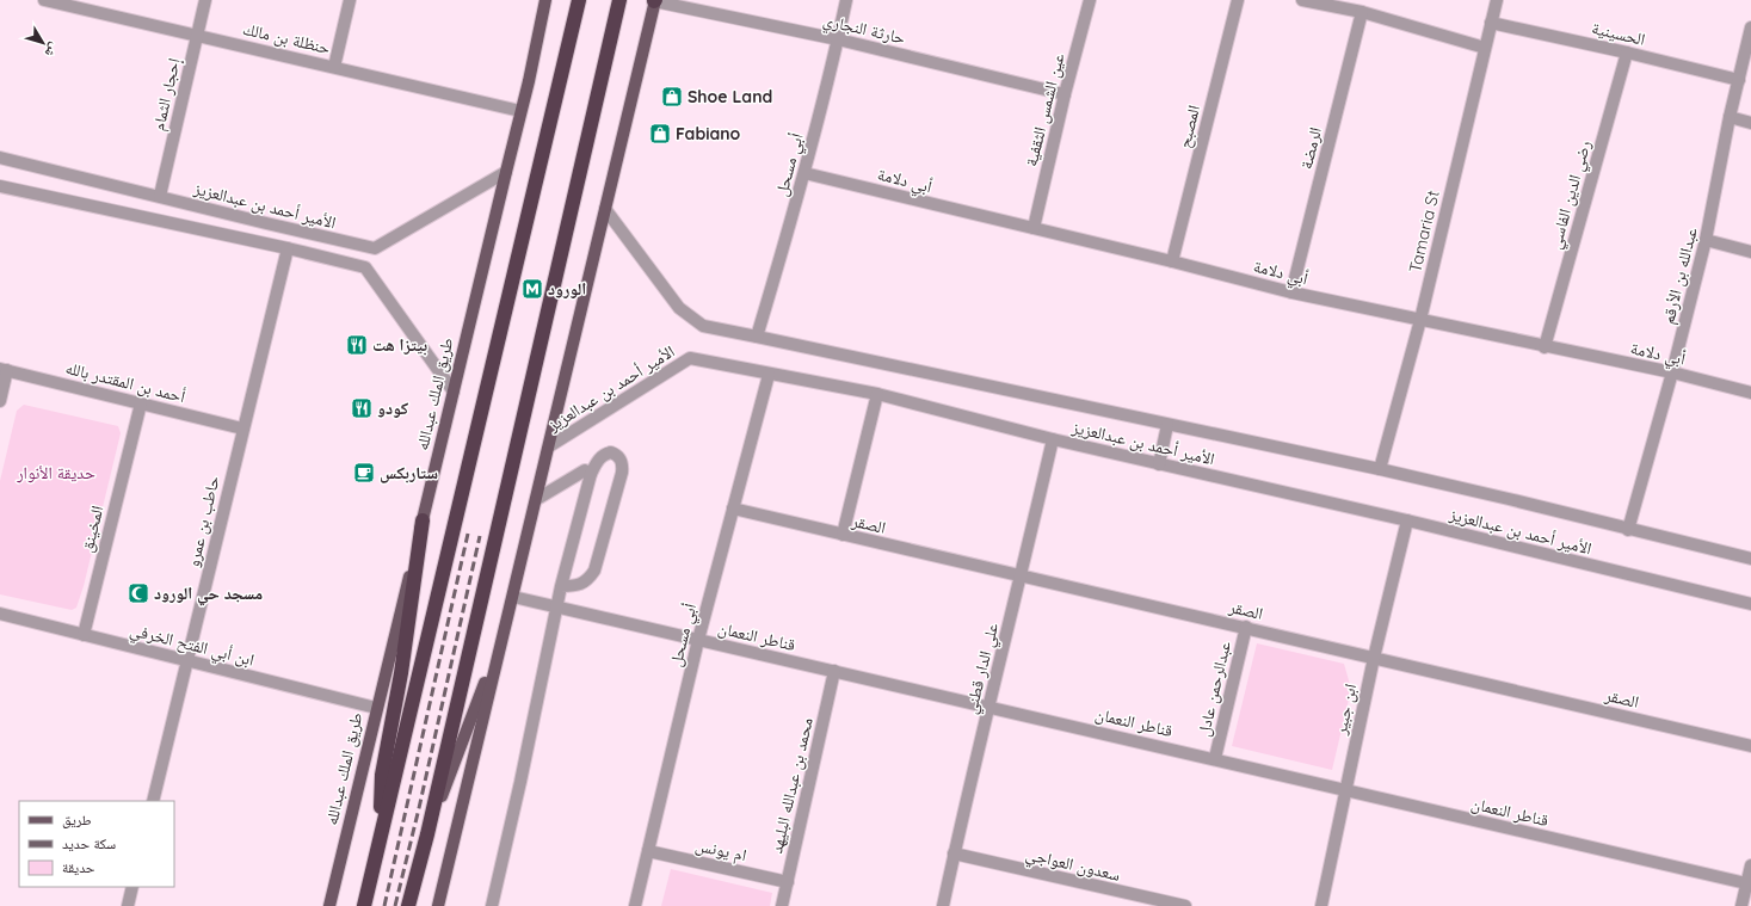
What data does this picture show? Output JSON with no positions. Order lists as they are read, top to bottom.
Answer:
{
  "streets": {
    "main road": ["طريق الملك عبدالله"],
    "street": [
      "حارثة النجاري",
      "الحسينية",
      "حنظلة بن مالك",
      "إحجار الثمام",
      "عين الشمس الثقفية",
      "المصبح",
      "الرمضة",
      "أبي مسحل",
      "أبي دلامة",
      "رضي الدين الفاسي",
      "الأمير أحمد بن عبدالعزيز",
      "Tamaria St",
      "عبدالله بن الأرقم",
      "أحمد بن المقتدر بالله",
      "حاطب بن عمرو",
      "الصقر",
      "المخينق",
      "قناطر النعمان",
      "ابن أبي الفتح الخرفي",
      "علي الدار قطني",
      "عبدالرحمن عادل",
      "ابن جبير",
      "محمد بن عبدالله البليهد",
      "ام يونس",
      "سعدون العواجي"
    ]
  },
  "crossings": [
    ["حارثة النجاري", "عين الشمس الثقفية"],
    ["حارثة النجاري", "أبي مسحل"],
    ["الحسينية", "رضي الدين الفاسي"],
    ["الحسينية", "Tamaria St"],
    ["الحسينية", "عبدالله بن الأرقم"],
    ["حنظلة بن مالك", "إحجار الثمام"],
    ["حنظلة بن مالك", "طريق الملك عبدالله"],
    ["إحجار الثمام", "الأمير أحمد بن عبدالعزيز"],
    ["عين الشمس الثقفية", "أبي دلامة"],
    ["المصبح", "أبي دلامة"],
    ["الرمضة", "أبي دلامة"],
    ["أبي مسحل", "أبي دلامة"],
    ["أبي مسحل", "الأمير أحمد بن عبدالعزيز"],
    ["أبي مسحل", "الصقر"],
    ["أبي مسحل", "قناطر النعمان"],
    ["أبي مسحل", "ام يونس"],
    ["أبي دلامة", "رضي الدين الفاسي"],
    ["أبي دلامة", "Tamaria St"],
    ["أبي دلامة", "عبدالله بن الأرقم"],
    ["الأمير أحمد بن عبدالعزيز", "Tamaria St"],
    ["الأمير أحمد بن عبدالعزيز", "عبدالله بن الأرقم"],
    ["الأمير أحمد بن عبدالعزيز", "طريق الملك عبدالله"],
    ["الأمير أحمد بن عبدالعزيز", "علي الدار قطني"],
    ["الأمير أحمد بن عبدالعزيز", "ابن جبير"],
    ["أحمد بن المقتدر بالله", "حاطب بن عمرو"],
    ["أحمد بن المقتدر بالله", "المخينق"],
    ["طريق الملك عبدالله", "ابن أبي الفتح الخرفي"],
    ["حاطب بن عمرو", "ابن أبي الفتح الخرفي"],
    ["الصقر", "علي الدار قطني"],
    ["الصقر", "عبدالرحمن عادل"],
    ["الصقر", "ابن جبير"],
    ["المخينق", "ابن أبي الفتح الخرفي"],
    ["قناطر النعمان", "علي الدار قطني"],
    ["قناطر النعمان", "عبدالرحمن عادل"],
    ["قناطر النعمان", "ابن جبير"],
    ["قناطر النعمان", "محمد بن عبدالله البليهد"],
    ["علي الدار قطني", "سعدون العواجي"],
    ["محمد بن عبدالله البليهد", "ام يونس"]
  ],
  "parks": ["حديقة الأنوار"],
  "places": {
    "shop": ["Shoe Land", "Fabiano"],
    "metro station": ["الورود"],
    "restaurant": ["بيتزا هت", "كودو"],
    "cafe": ["ستاربكس"],
    "mosque": ["مسجد حي الورود"]
  },
  "legend": ["طريق", "سكة حديد", "حديقة"],
  "north": "bottom right"
}
